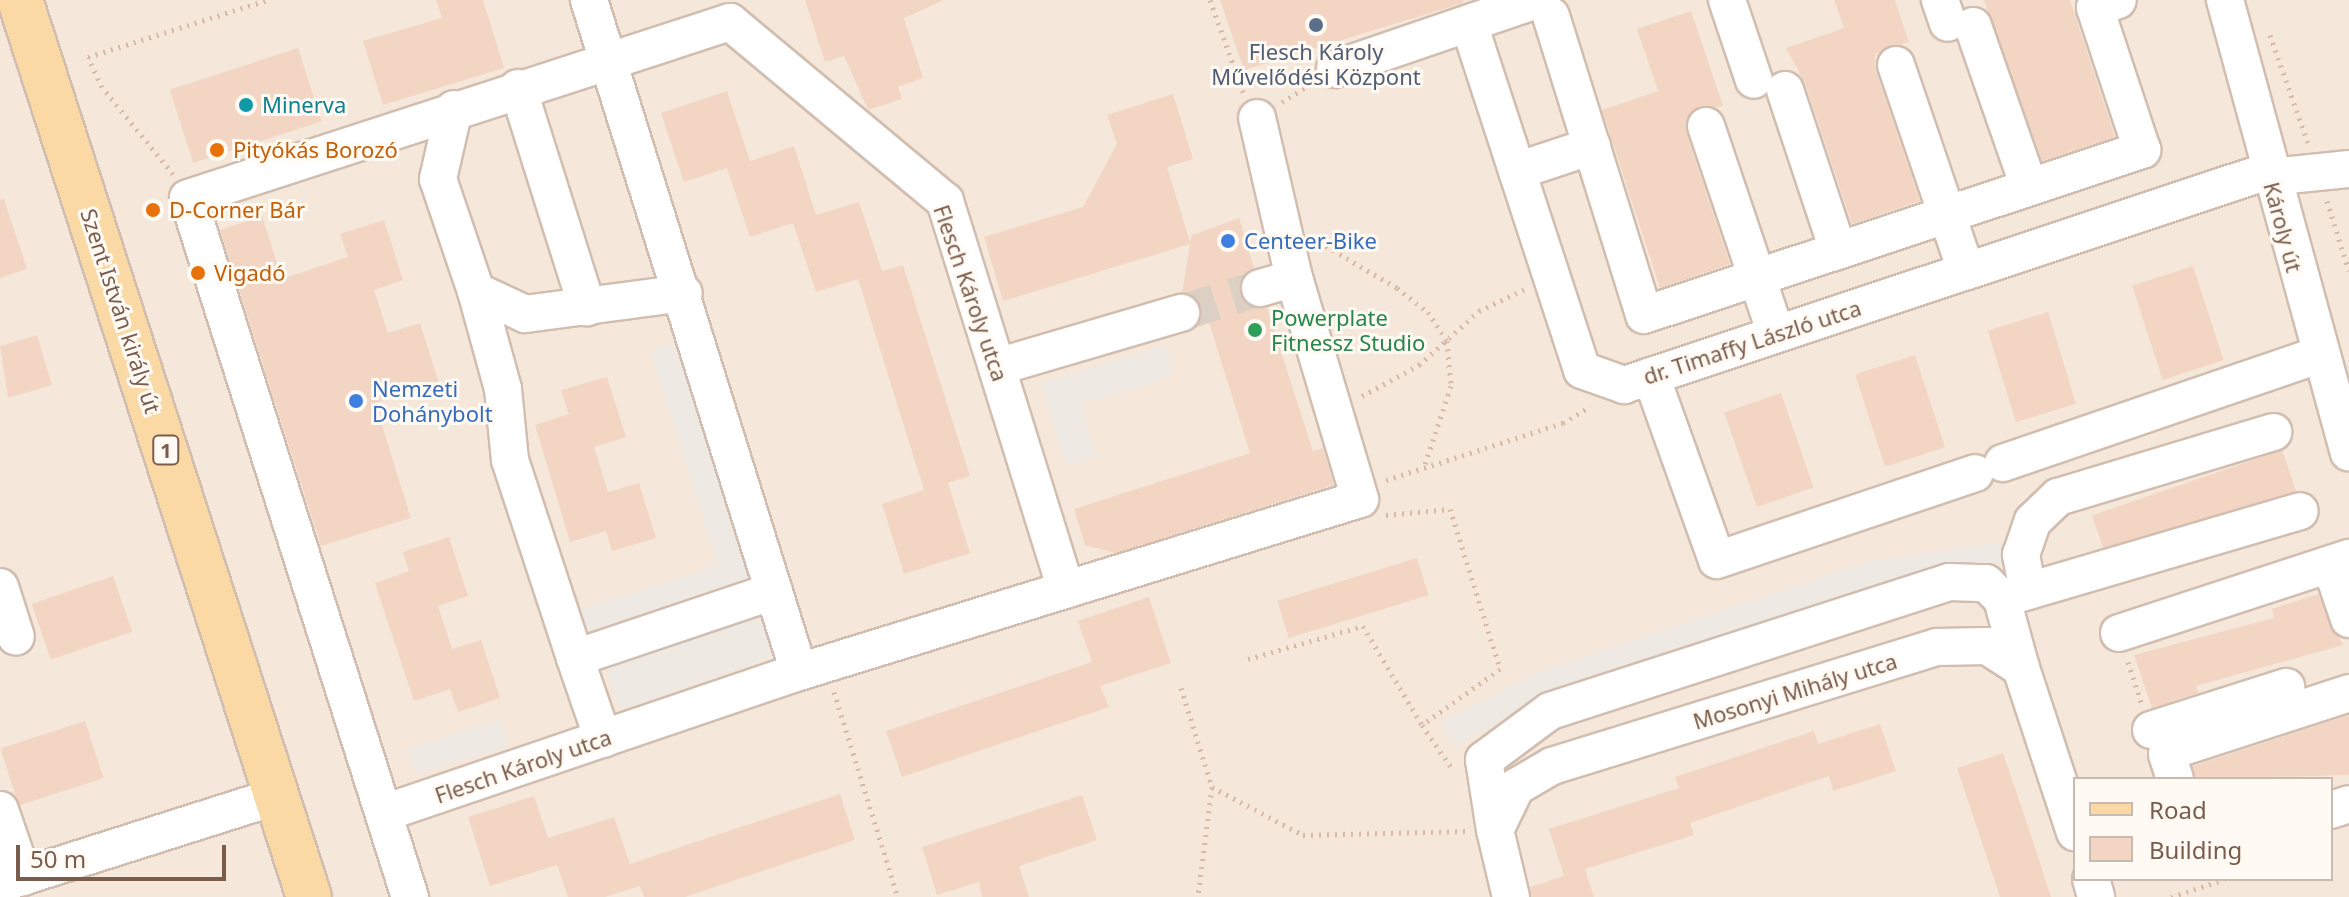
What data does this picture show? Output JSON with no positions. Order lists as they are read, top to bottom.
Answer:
{
  "streets": {
    "main road": ["Szent István király út", "1"],
    "street": [
      "Károly út",
      "Flesch Károly utca",
      "dr. Timaffy László utca",
      "Mosonyi Mihály utca"
    ]
  },
  "crossings": [
    ["Károly út", "dr. Timaffy László utca"]
  ],
  "places": [
    "Flesch Károly Művelődési Központ",
    "Minerva",
    "Pityókás Borozó",
    "D-Corner Bár",
    "Centeer-Bike",
    "Vigadó",
    "Powerplate Fitnessz Studio",
    "Nemzeti Dohánybolt"
  ],
  "legend": ["Road", "Building"],
  "scale_bar": "50 m"
}
